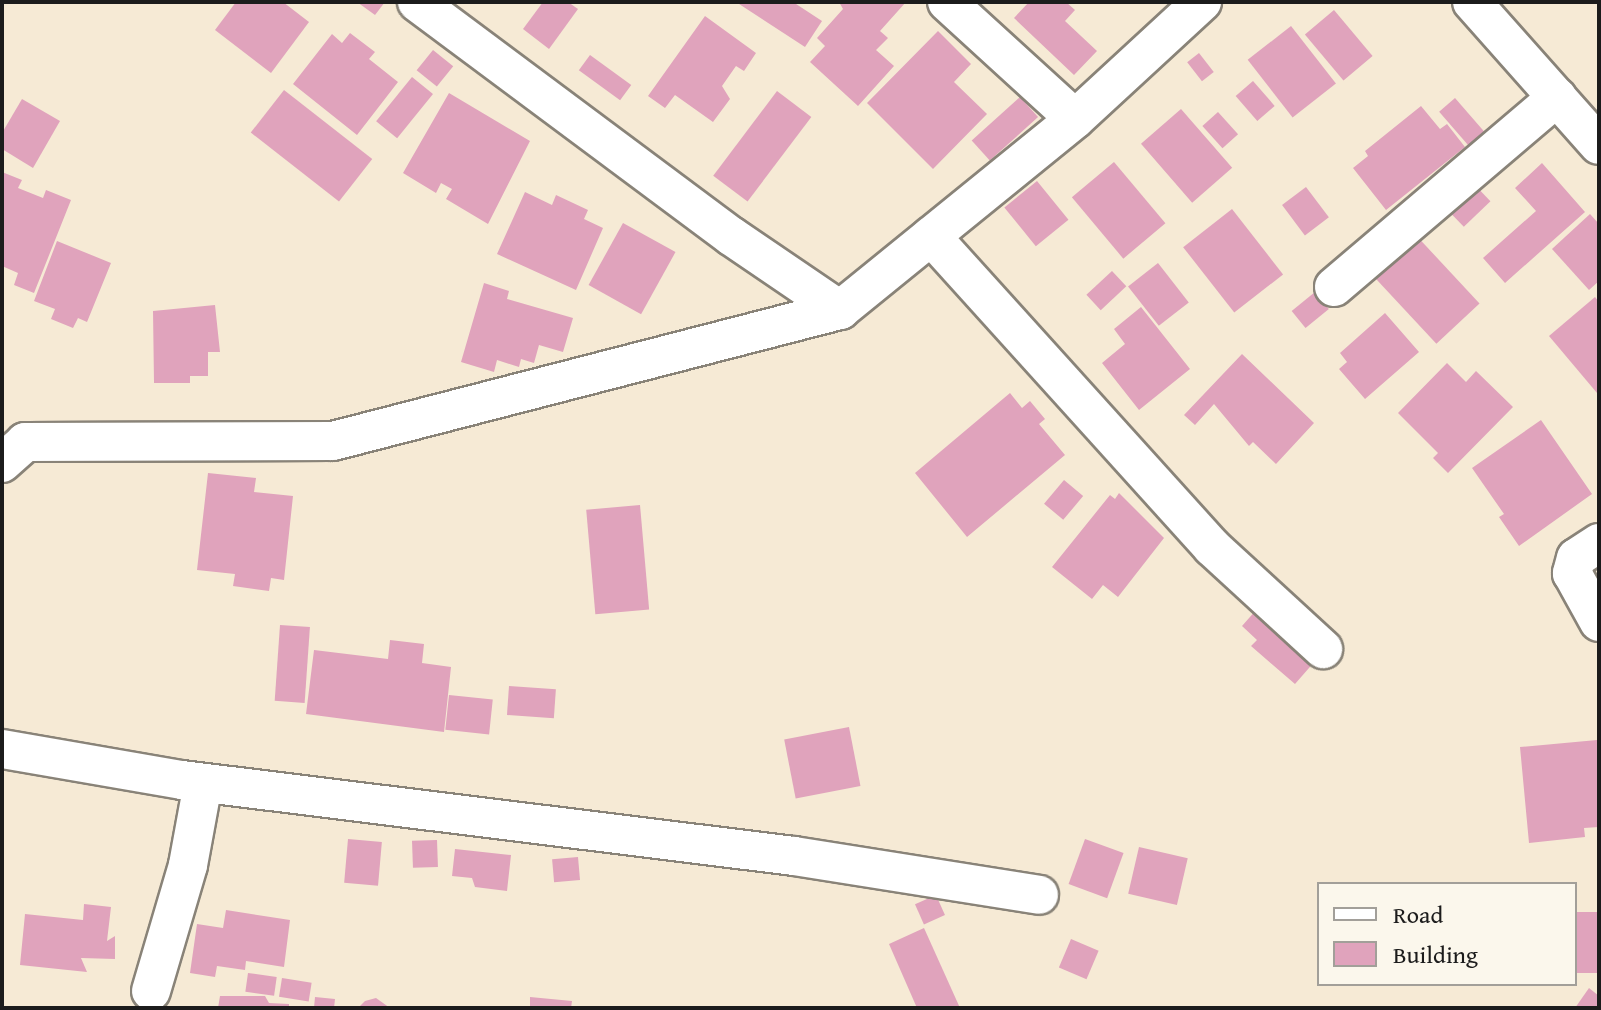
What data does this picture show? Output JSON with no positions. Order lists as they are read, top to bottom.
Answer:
{
  "legend": ["Road", "Building"]
}
